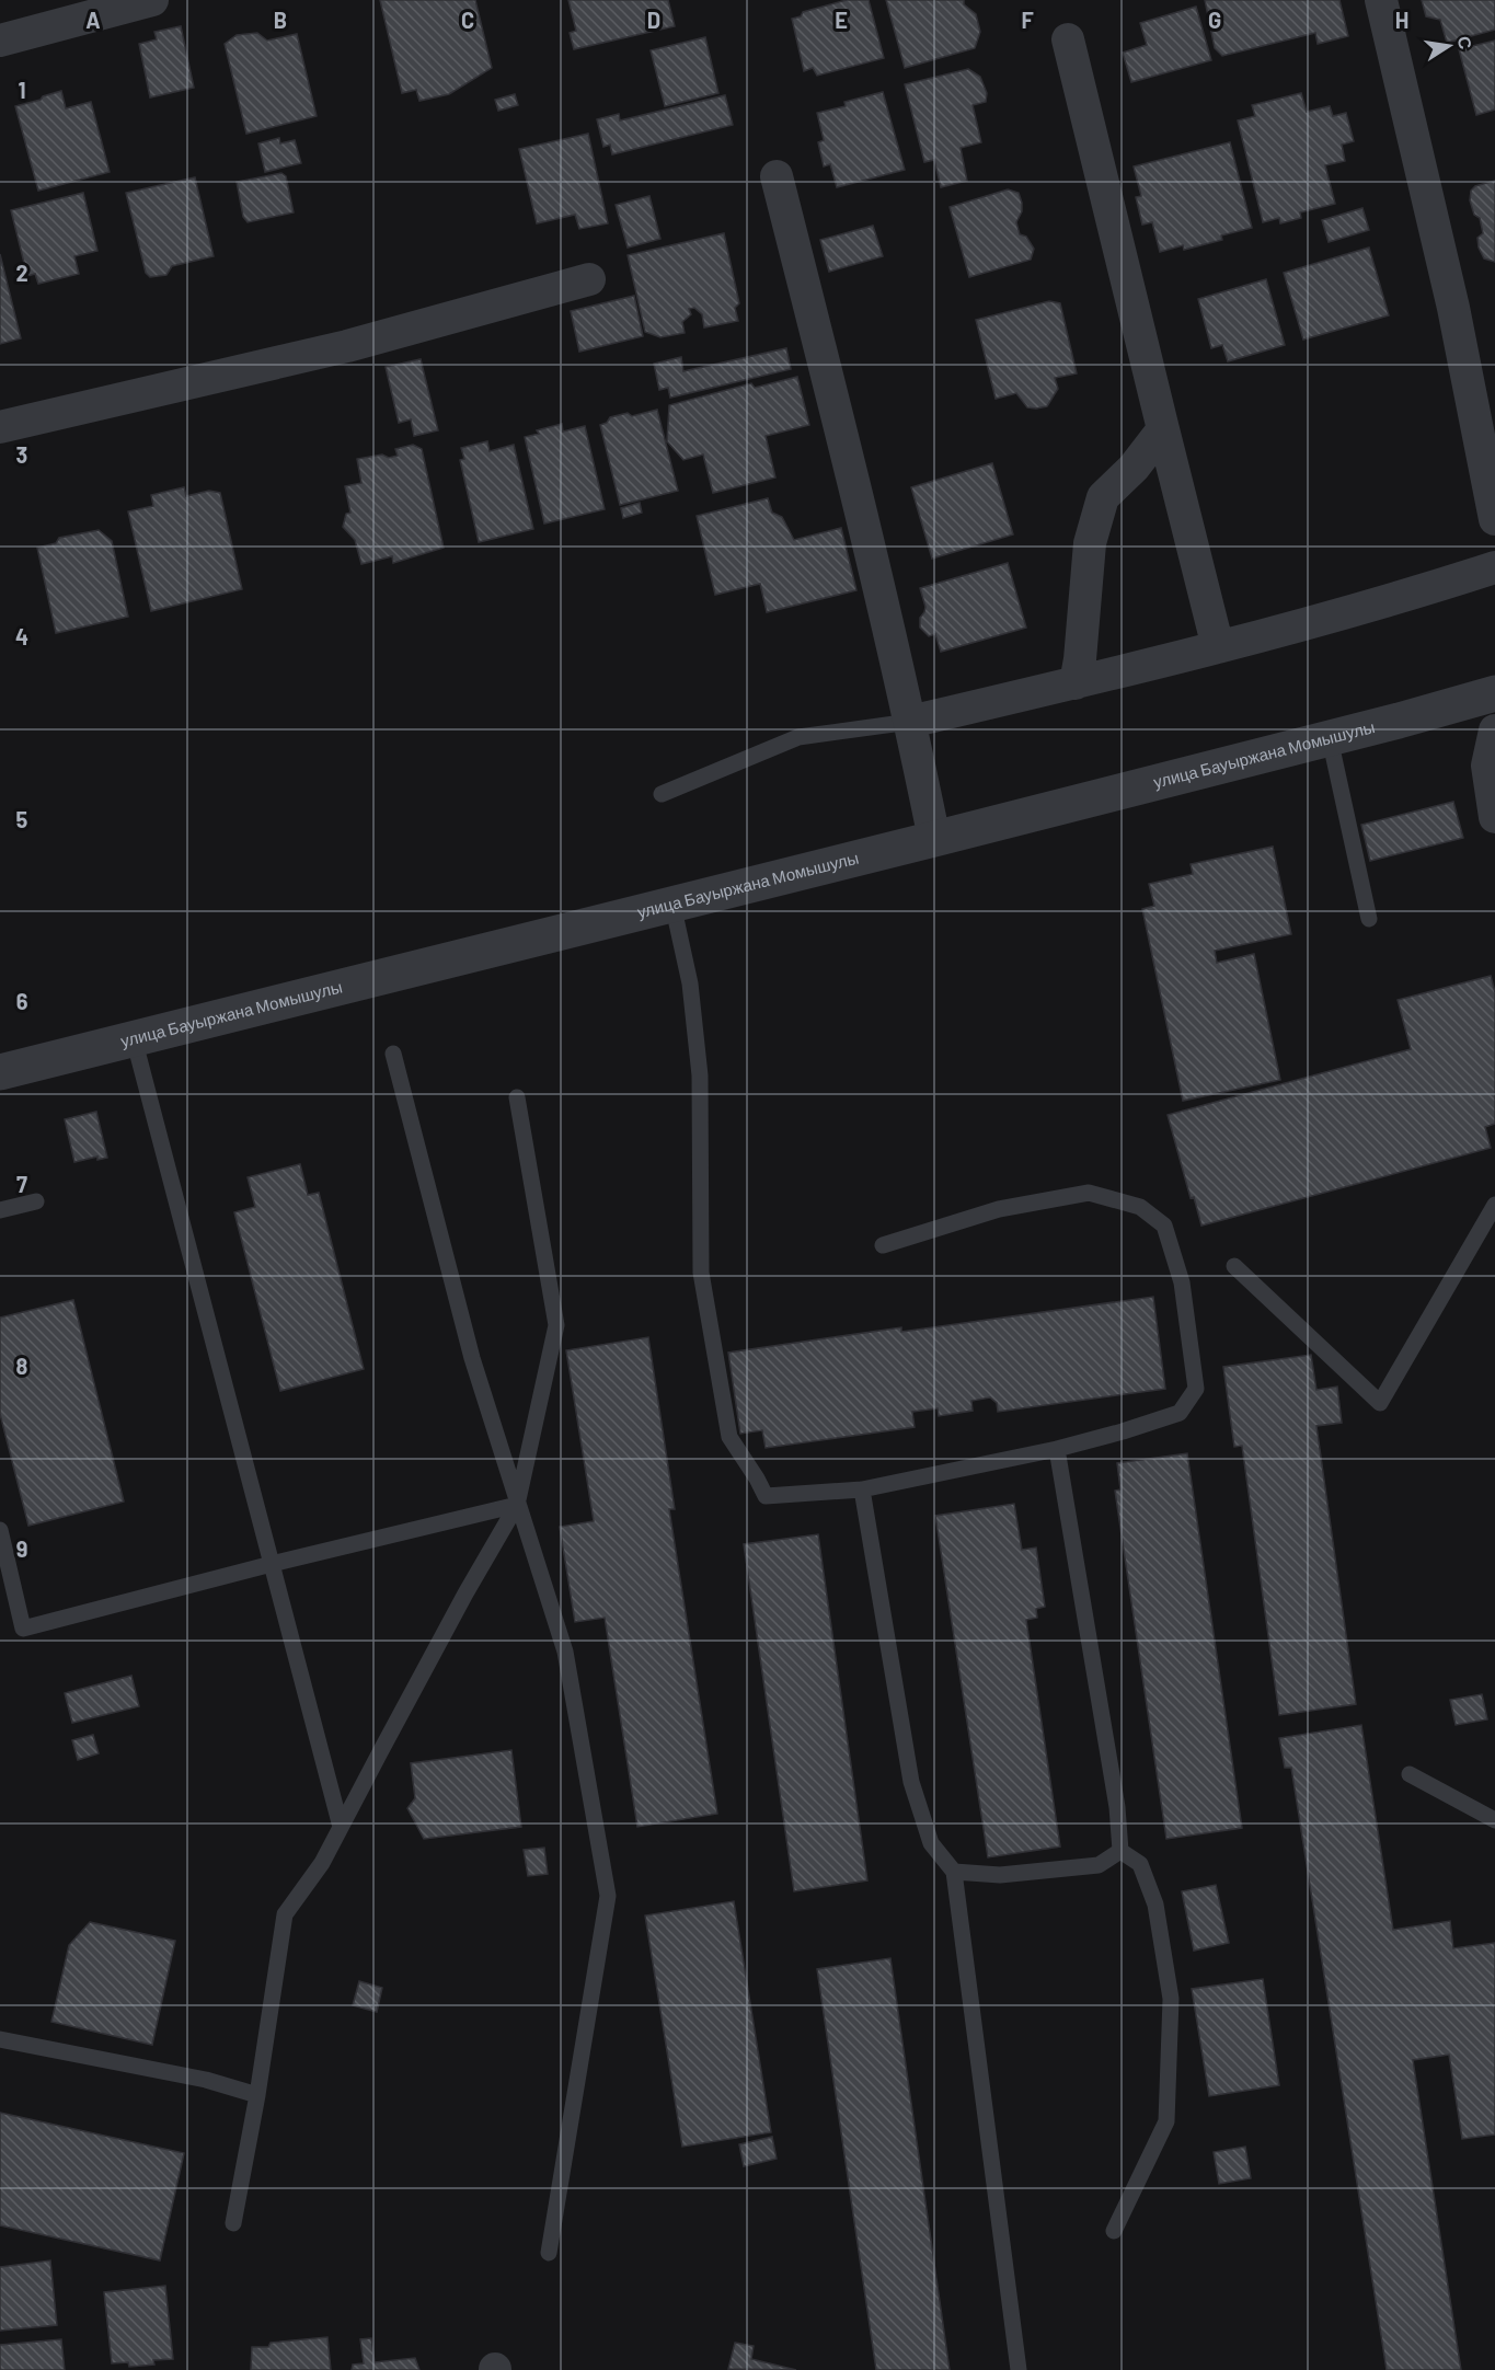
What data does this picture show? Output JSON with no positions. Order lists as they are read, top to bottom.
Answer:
{
  "streets": {
    "street": ["улица Бауыржана Момышулы"]
  },
  "north": "right",
  "grid": {
    "columns": [
      "A",
      "B",
      "C",
      "D",
      "E",
      "F",
      "G",
      "H"
    ],
    "rows": [
      "1",
      "2",
      "3",
      "4",
      "5",
      "6",
      "7",
      "8",
      "9"
    ]
  }
}
